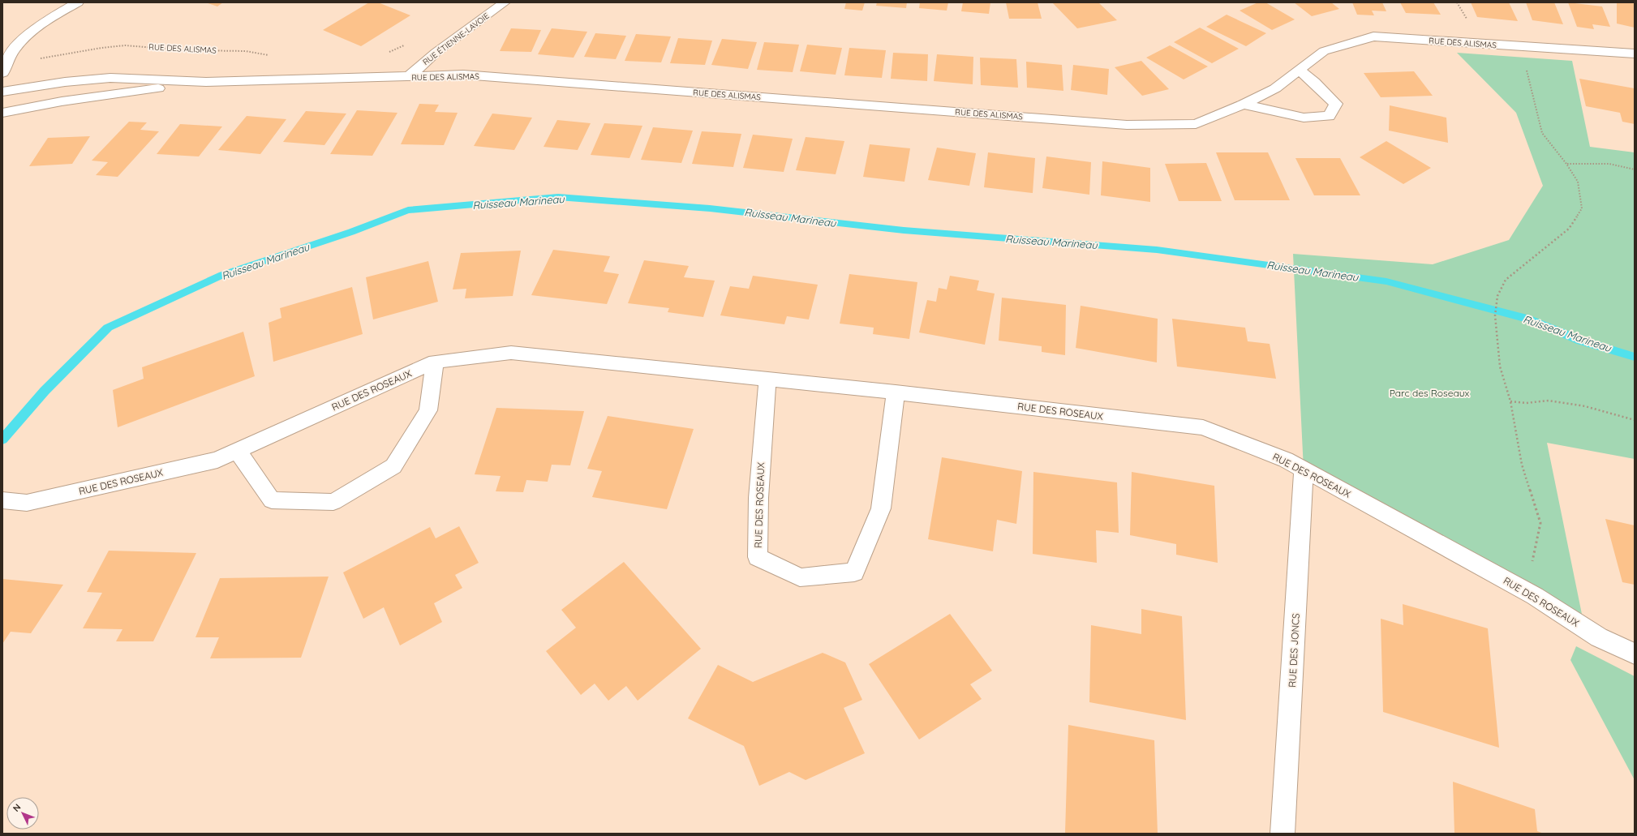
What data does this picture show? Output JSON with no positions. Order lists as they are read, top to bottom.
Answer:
{
  "streets": {
    "street": [
      "RUE ÉTIENNE-LAVOIE",
      "RUE DES ALISMAS",
      "RUE DES ROSEAUX",
      "RUE DES JONCS"
    ]
  },
  "crossings": [
    ["RUE ÉTIENNE-LAVOIE", "RUE DES ALISMAS"],
    ["RUE DES ROSEAUX", "RUE DES JONCS"]
  ],
  "water": ["Ruisseau Marineau"],
  "parks": ["Parc des Roseaux"],
  "north": "top left"
}
